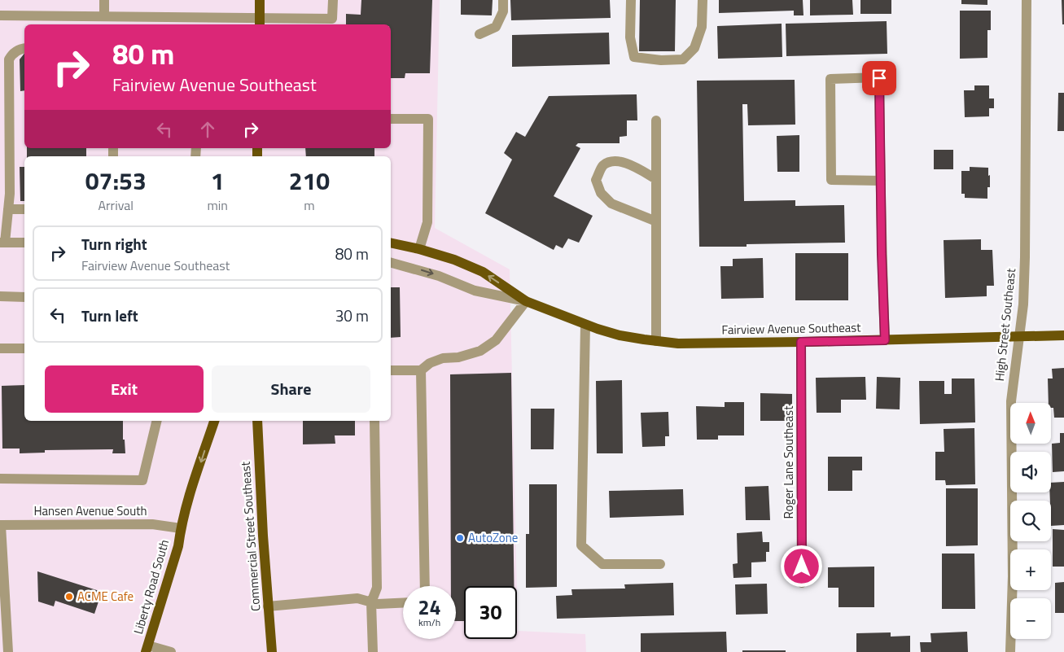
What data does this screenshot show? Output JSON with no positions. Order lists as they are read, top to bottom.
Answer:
{
  "streets": {
    "main road": ["Fairview Avenue Southeast", "Commercial Street Southeast", "Liberty Road South"],
    "street": ["High Street Southeast", "Roger Lane Southeast", "Hansen Avenue South"]
  },
  "crossings": [
    ["High Street Southeast", "Fairview Avenue Southeast"],
    ["Fairview Avenue Southeast", "Roger Lane Southeast"],
    ["Hansen Avenue South", "Liberty Road South"]
  ],
  "one_way": ["Liberty Road South"],
  "places": ["AutoZone", "ACME Cafe"],
  "north": "top",
  "page": {
    "turn": ["80 m", "Fairview Avenue Southeast"],
    "eta": [
      "07:53",
      "Arrival",
      "1",
      "min",
      "210",
      "m"
    ],
    "list": [
      {
        "name": "Turn right",
        "note": "Fairview Avenue Southeast",
        "value": "80 m"
      },
      {
        "name": "Turn left",
        "value": "30 m"
      }
    ],
    "buttons": ["Exit", "Share"],
    "map_buttons": ["+", "−"],
    "speed": "24 km/h",
    "limit": "30"
  }
}
